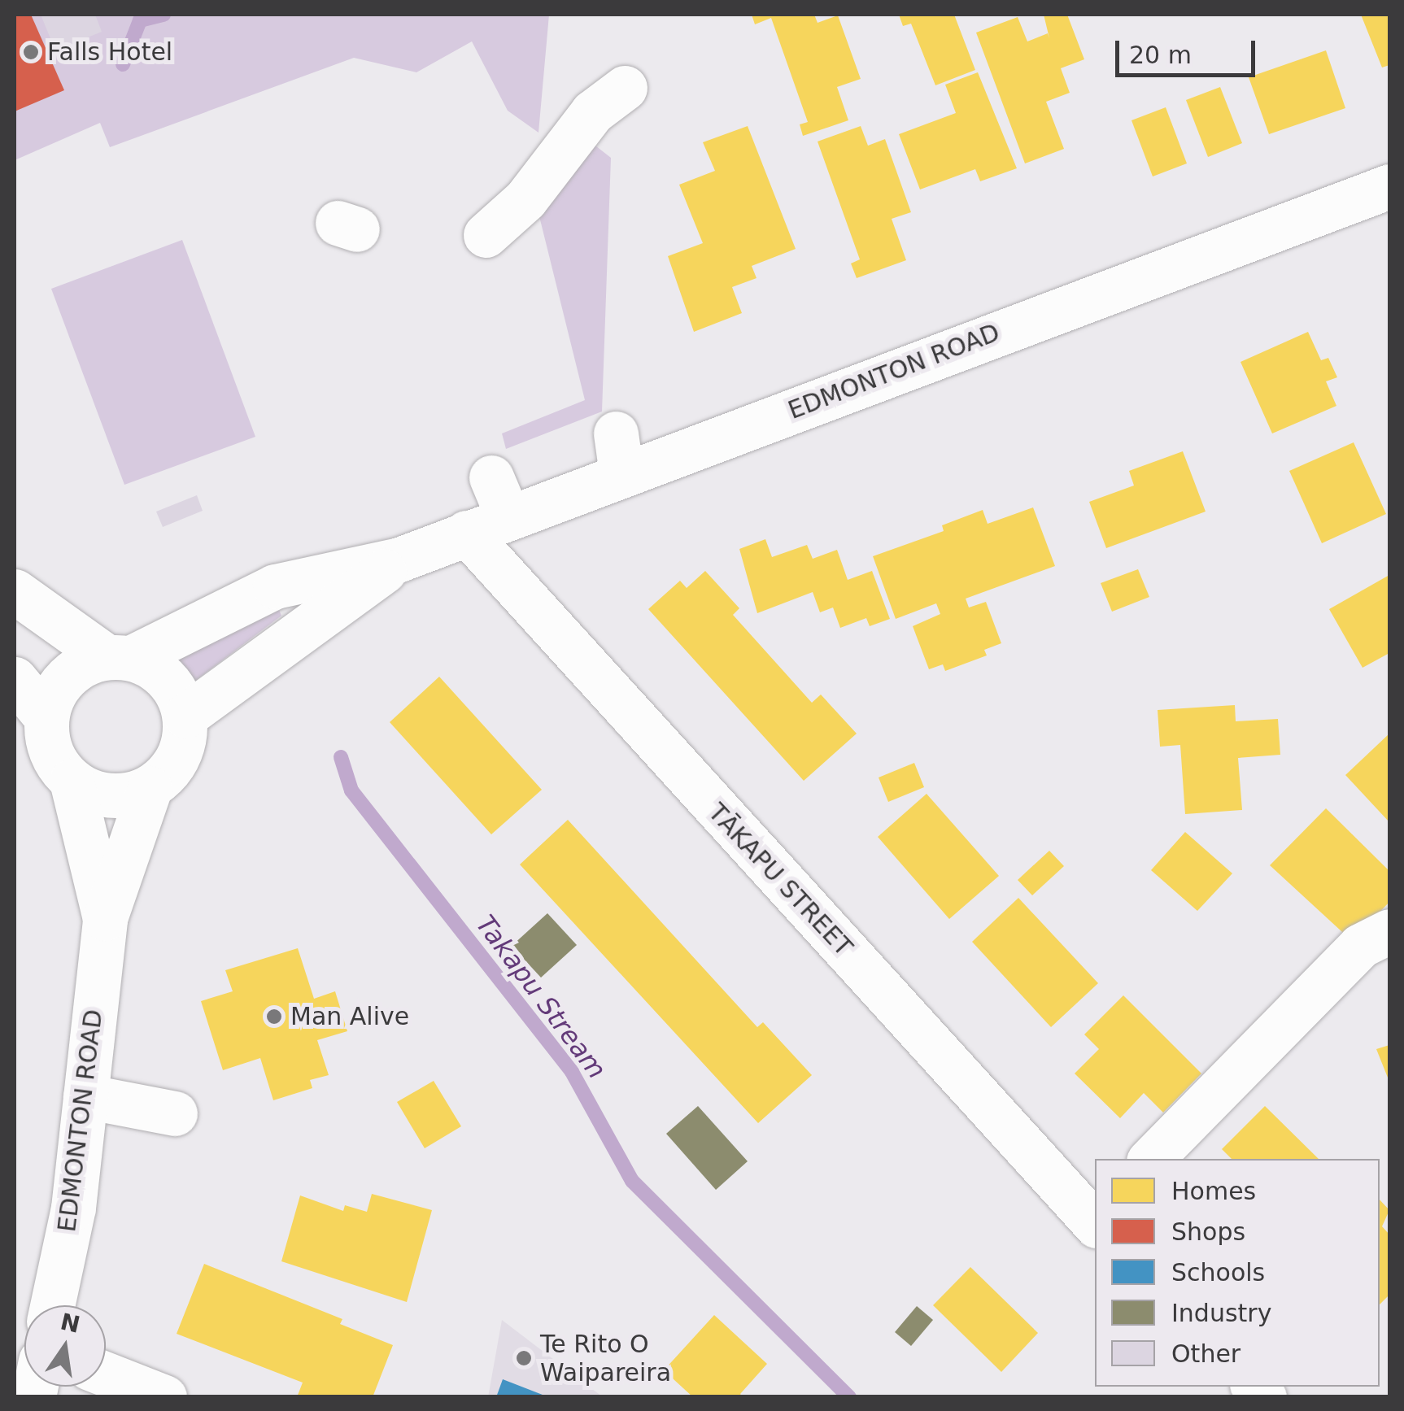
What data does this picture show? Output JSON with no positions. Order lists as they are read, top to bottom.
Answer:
{
  "streets": {
    "main road": ["EDMONTON ROAD", "TĀKAPU STREET"]
  },
  "crossings": [
    ["EDMONTON ROAD", "TĀKAPU STREET"]
  ],
  "water": ["Takapu Stream"],
  "places": ["Falls Hotel", "Man Alive", "Te Rito O Waipareira"],
  "legend": [
    "Homes",
    "Shops",
    "Schools",
    "Industry",
    "Other"
  ],
  "scale_bar": "20 m",
  "north": "top"
}
